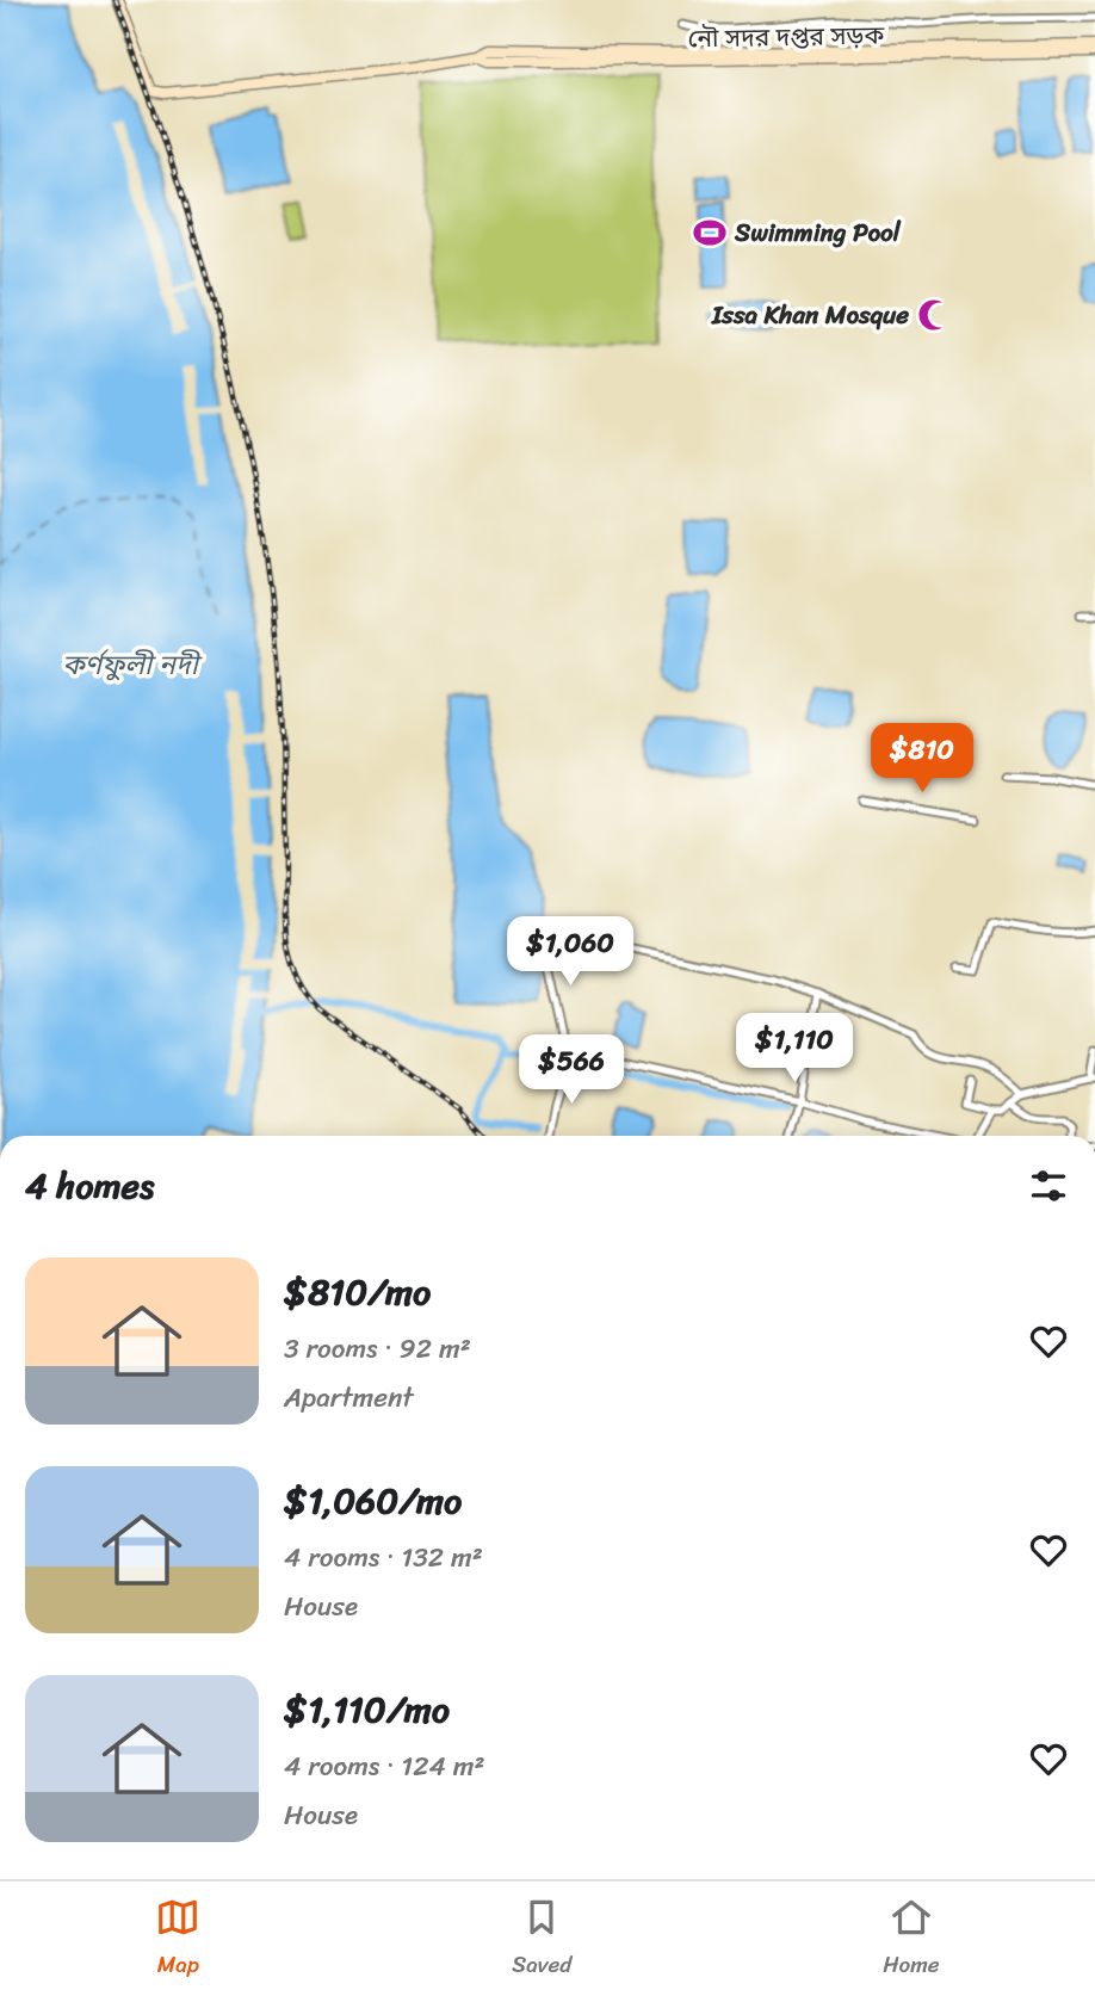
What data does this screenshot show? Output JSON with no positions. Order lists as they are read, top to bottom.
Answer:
{
  "streets": {
    "main road": ["নৌ সদর দপ্তর সড়ক"]
  },
  "water": ["কর্ণফুলী নদী"],
  "places": {
    "sports": ["Swimming Pool"],
    "mosque": ["Issa Khan Mosque"]
  },
  "page": {
    "price": [
      "$810",
      "$1,060",
      "$1,110",
      "$566"
    ],
    "heading": "4 homes",
    "list": [
      {
        "name": "$810/mo",
        "note": "3 rooms · 92 m² · Apartment"
      },
      {
        "name": "$1,060/mo",
        "note": "4 rooms · 132 m² · House"
      },
      {
        "name": "$1,110/mo",
        "note": "4 rooms · 124 m² · House"
      }
    ],
    "tabs": ["Map", "Saved", "Home"]
  }
}
